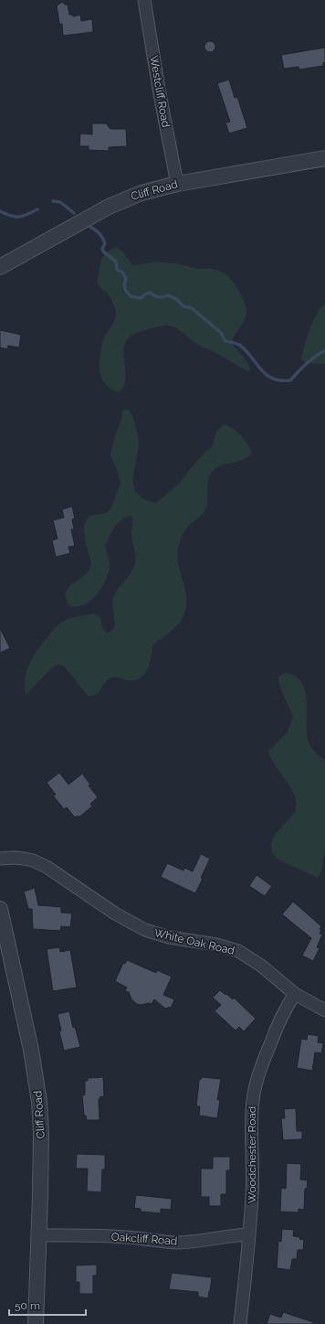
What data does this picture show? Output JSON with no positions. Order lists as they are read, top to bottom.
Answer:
{
  "streets": {
    "street": [
      "Westcliff Road",
      "Cliff Road",
      "White Oak Road",
      "Woodchester Road",
      "Oakcliff Road"
    ]
  },
  "crossings": [
    ["Westcliff Road", "Cliff Road"],
    ["Cliff Road", "Oakcliff Road"],
    ["White Oak Road", "Woodchester Road"],
    ["Woodchester Road", "Oakcliff Road"]
  ],
  "scale_bar": "50 m"
}
